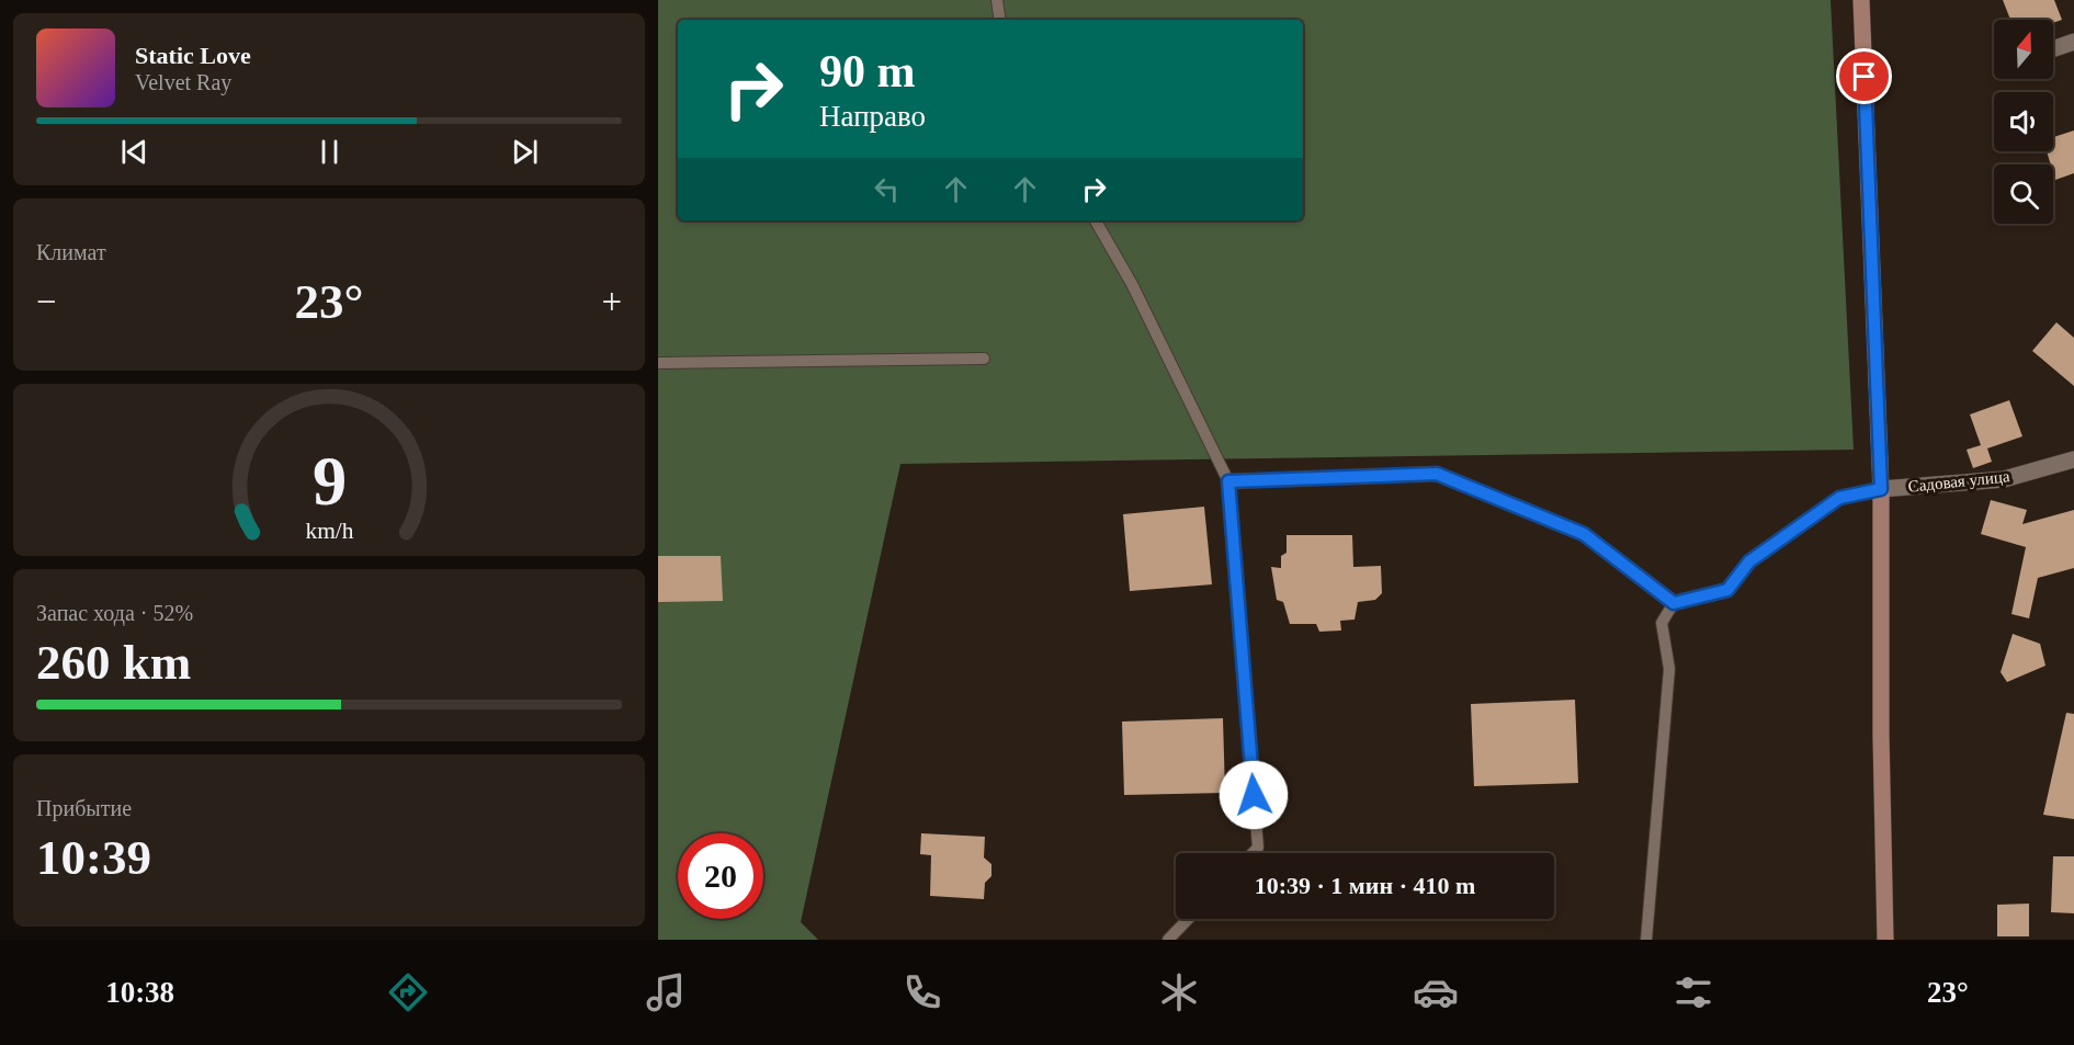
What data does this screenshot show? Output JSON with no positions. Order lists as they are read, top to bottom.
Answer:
{
  "streets": {
    "street": ["Садовая улица"]
  },
  "north": "top",
  "page": {
    "turn": ["90 m", "Направо"],
    "song": ["Static Love", "Velvet Ray"],
    "tile": [
      "Климат",
      ["Запас хода · 52%", "260 km"],
      ["Прибытие", "10:39"]
    ],
    "heat": ["−", "23°", "+"],
    "limit": "20",
    "trip": "10:39 · 1 мин · 410 m",
    "tabs": ["10:38", "23°"],
    "gauge": ["9", "km/h"]
  }
}
